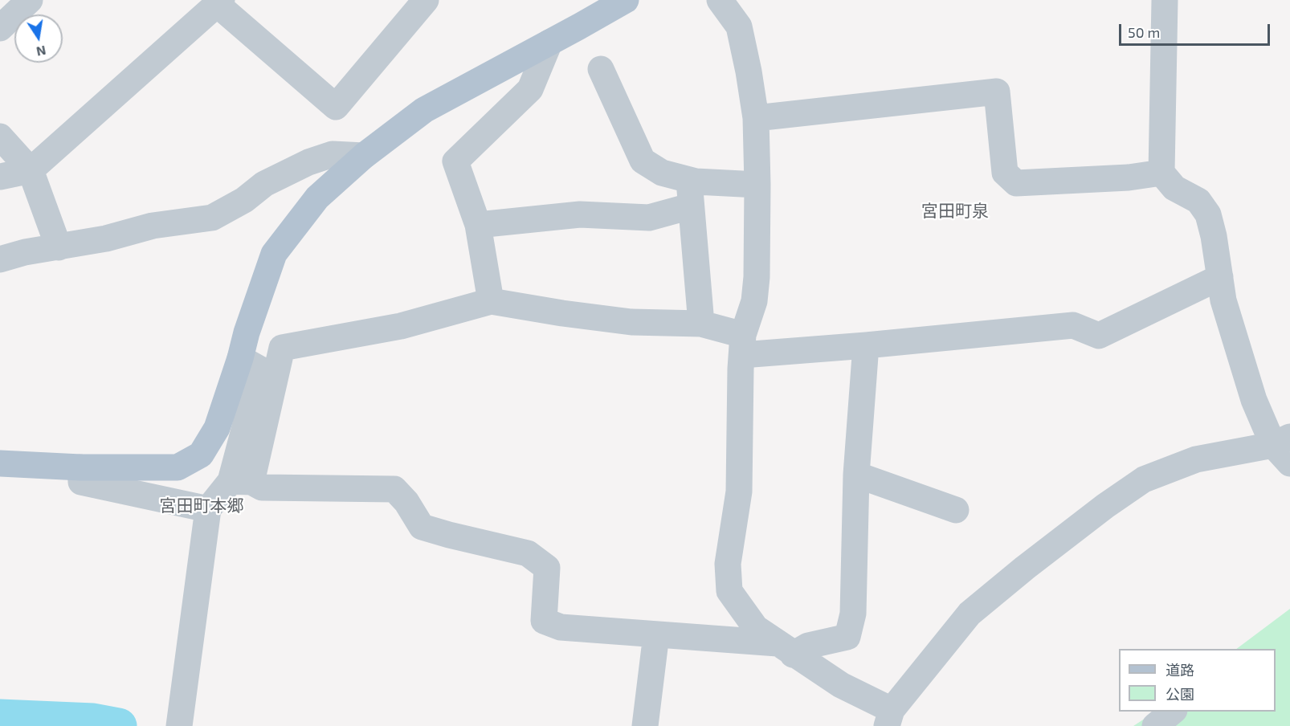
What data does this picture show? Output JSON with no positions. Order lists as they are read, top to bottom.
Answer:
{
  "districts": ["宮田町泉", "宮田町本郷"],
  "legend": ["道路", "公園"],
  "scale_bar": "50 m",
  "north": "bottom"
}
